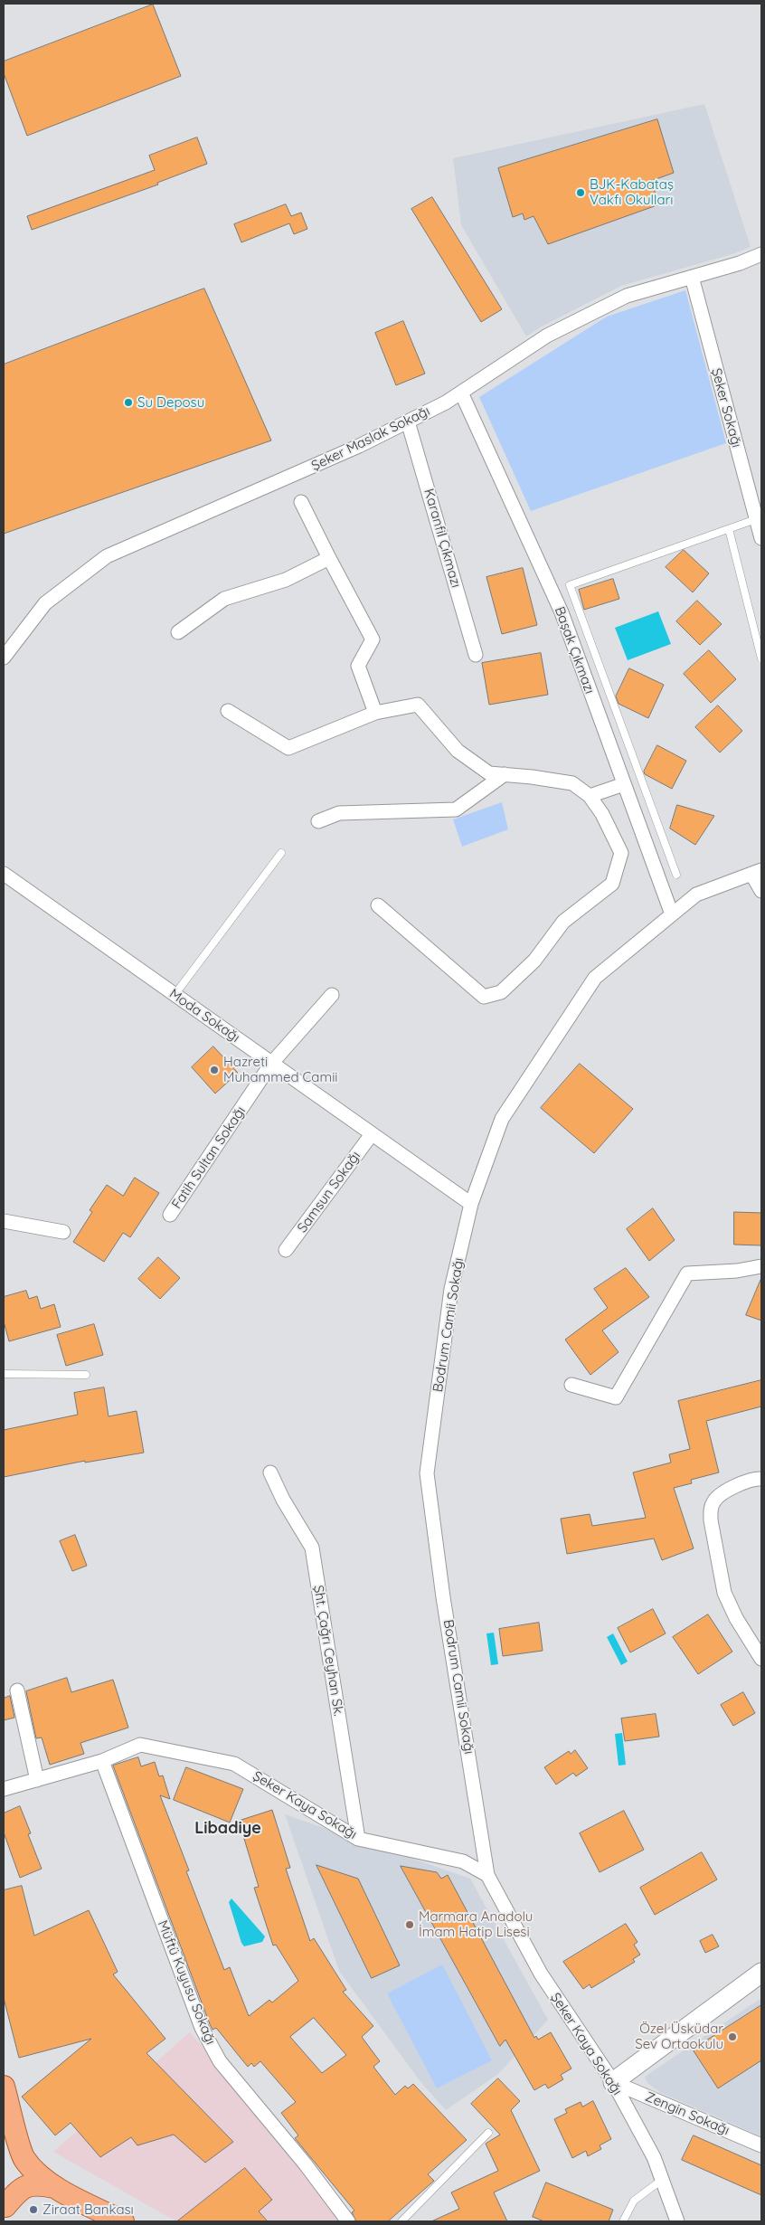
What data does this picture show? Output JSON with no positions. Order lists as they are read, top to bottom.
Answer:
{
  "streets": {
    "street": [
      "Şeker Sokağı",
      "Şeker Maslak Sokağı",
      "Karanfil Çıkmazı",
      "Başak Çıkmazı",
      "Moda Sokağı",
      "Fatih Sultan Sokağı",
      "Samsun Sokağı",
      "Bodrum Camii Sokağı",
      "Şht. Çağrı Ceyhan Sk.",
      "Şeker Kaya Sokağı",
      "Müftü Kuyusu Sokağı",
      "Zengin Sokağı"
    ]
  },
  "crossings": [
    ["Şeker Sokağı", "Şeker Maslak Sokağı"],
    ["Şeker Maslak Sokağı", "Karanfil Çıkmazı"],
    ["Şeker Maslak Sokağı", "Başak Çıkmazı"],
    ["Başak Çıkmazı", "Bodrum Camii Sokağı"],
    ["Moda Sokağı", "Fatih Sultan Sokağı"],
    ["Moda Sokağı", "Samsun Sokağı"],
    ["Moda Sokağı", "Bodrum Camii Sokağı"],
    ["Bodrum Camii Sokağı", "Şeker Kaya Sokağı"],
    ["Şht. Çağrı Ceyhan Sk.", "Şeker Kaya Sokağı"],
    ["Şeker Kaya Sokağı", "Müftü Kuyusu Sokağı"],
    ["Şeker Kaya Sokağı", "Zengin Sokağı"]
  ],
  "districts": ["Libadiye"],
  "places": [
    "BJK-Kabataş Vakfı Okulları",
    "Su Deposu",
    "Hazreti Muhammed Camii",
    "Marmara Anadolu İmam Hatip Lisesi",
    "Özel Üsküdar Sev Ortaokulu",
    "Ziraat Bankası"
  ]
}
